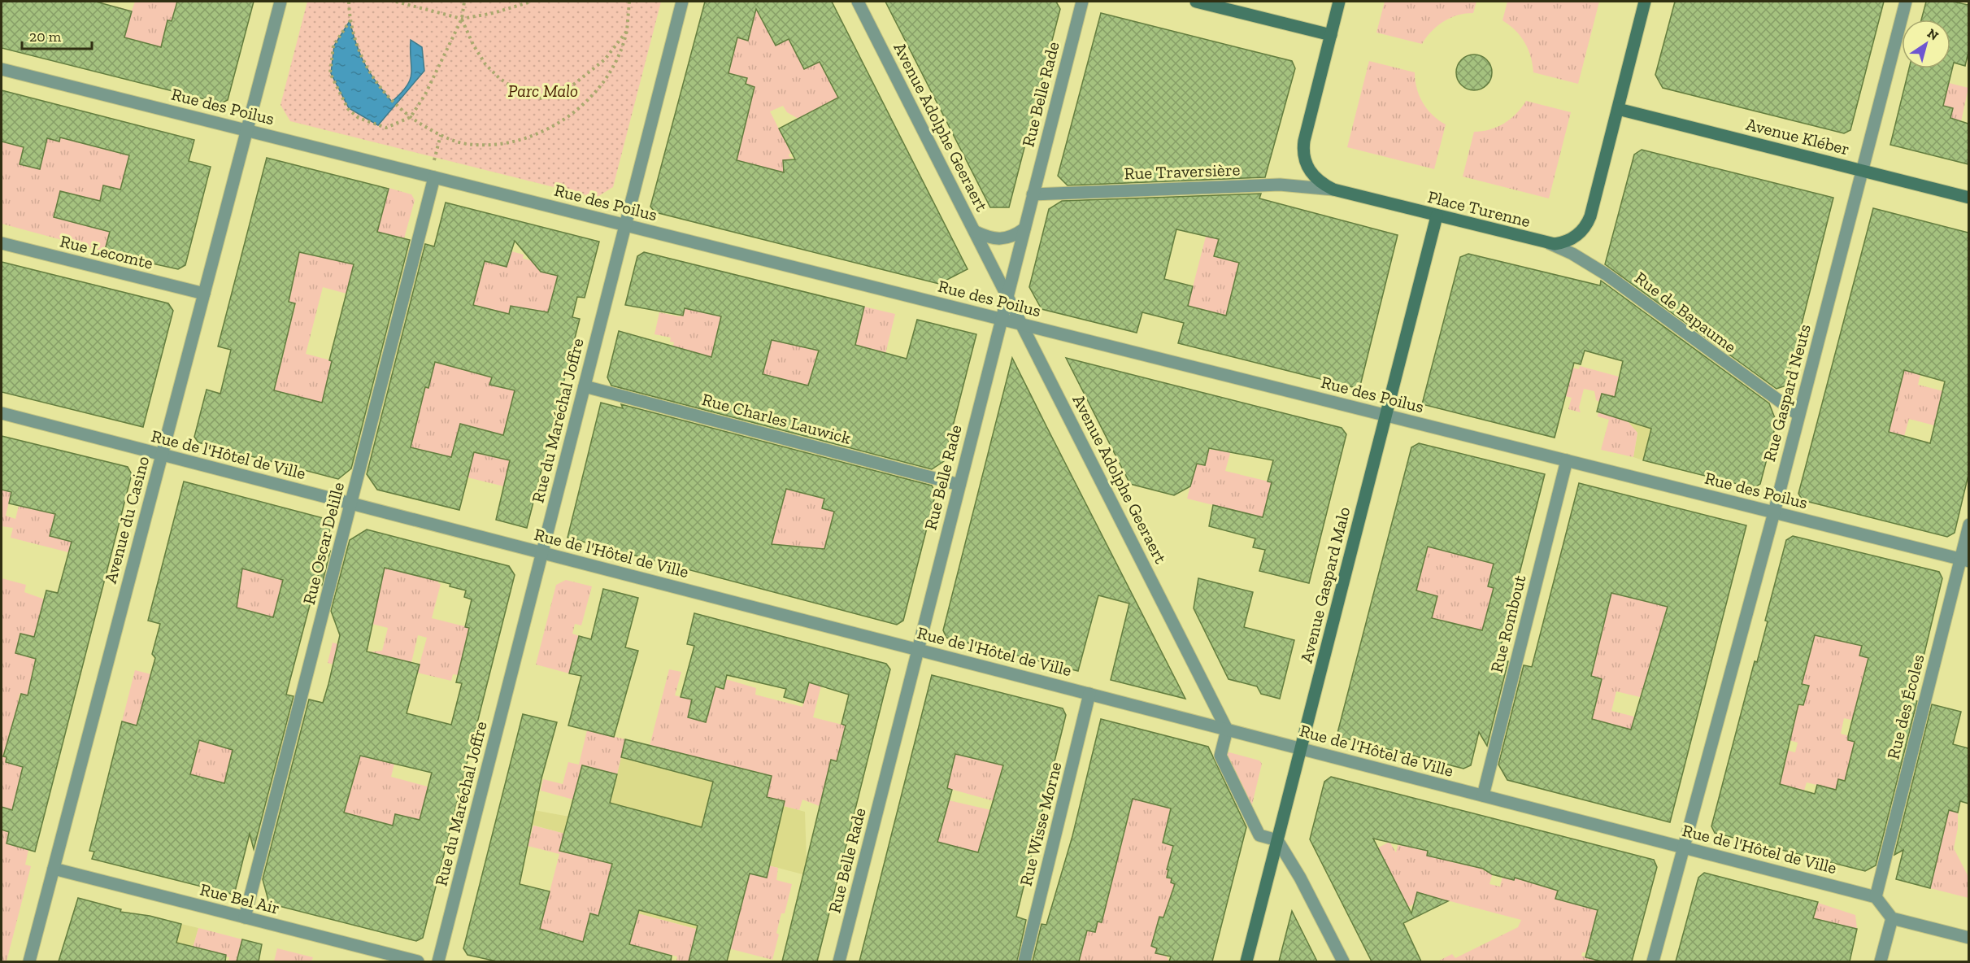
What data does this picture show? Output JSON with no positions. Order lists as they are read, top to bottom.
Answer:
{
  "streets": {
    "street": [
      "Rue Belle Rade",
      "Rue des Poilus",
      "Avenue Adolphe Geeraert",
      "Avenue Kléber",
      "Rue Traversière",
      "Place Turenne",
      "Rue Lecomte",
      "Rue de Bapaume",
      "Rue Gaspard Neuts",
      "Rue Charles Lauwick",
      "Rue du Maréchal Joffre",
      "Rue de l'Hôtel de Ville",
      "Avenue du Casino",
      "Rue Oscar Delille",
      "Avenue Gaspard Malo",
      "Rue Rombout",
      "Rue des Écoles",
      "Rue Wisse Morne",
      "Rue Bel Air"
    ]
  },
  "crossings": [
    ["Rue Belle Rade", "Rue des Poilus"],
    ["Rue Belle Rade", "Avenue Adolphe Geeraert"],
    ["Rue Belle Rade", "Rue Traversière"],
    ["Rue Belle Rade", "Rue Charles Lauwick"],
    ["Rue Belle Rade", "Rue de l'Hôtel de Ville"],
    ["Rue des Poilus", "Avenue Adolphe Geeraert"],
    ["Rue des Poilus", "Rue Gaspard Neuts"],
    ["Rue des Poilus", "Rue du Maréchal Joffre"],
    ["Rue des Poilus", "Avenue du Casino"],
    ["Rue des Poilus", "Rue Oscar Delille"],
    ["Rue des Poilus", "Avenue Gaspard Malo"],
    ["Rue des Poilus", "Rue Rombout"],
    ["Rue des Poilus", "Rue des Écoles"],
    ["Avenue Adolphe Geeraert", "Rue de l'Hôtel de Ville"],
    ["Avenue Kléber", "Place Turenne"],
    ["Avenue Kléber", "Rue Gaspard Neuts"],
    ["Rue Traversière", "Place Turenne"],
    ["Place Turenne", "Rue de Bapaume"],
    ["Place Turenne", "Avenue Gaspard Malo"],
    ["Rue Lecomte", "Avenue du Casino"],
    ["Rue de Bapaume", "Rue Gaspard Neuts"],
    ["Rue Gaspard Neuts", "Rue de l'Hôtel de Ville"],
    ["Rue Charles Lauwick", "Rue du Maréchal Joffre"],
    ["Rue du Maréchal Joffre", "Rue de l'Hôtel de Ville"],
    ["Rue de l'Hôtel de Ville", "Avenue du Casino"],
    ["Rue de l'Hôtel de Ville", "Rue Oscar Delille"],
    ["Rue de l'Hôtel de Ville", "Avenue Gaspard Malo"],
    ["Rue de l'Hôtel de Ville", "Rue Rombout"],
    ["Rue de l'Hôtel de Ville", "Rue des Écoles"],
    ["Rue de l'Hôtel de Ville", "Rue Wisse Morne"],
    ["Avenue du Casino", "Rue Bel Air"],
    ["Rue Oscar Delille", "Rue Bel Air"]
  ],
  "parks": ["Parc Malo"],
  "scale_bar": "20 m",
  "north": "top right"
}
